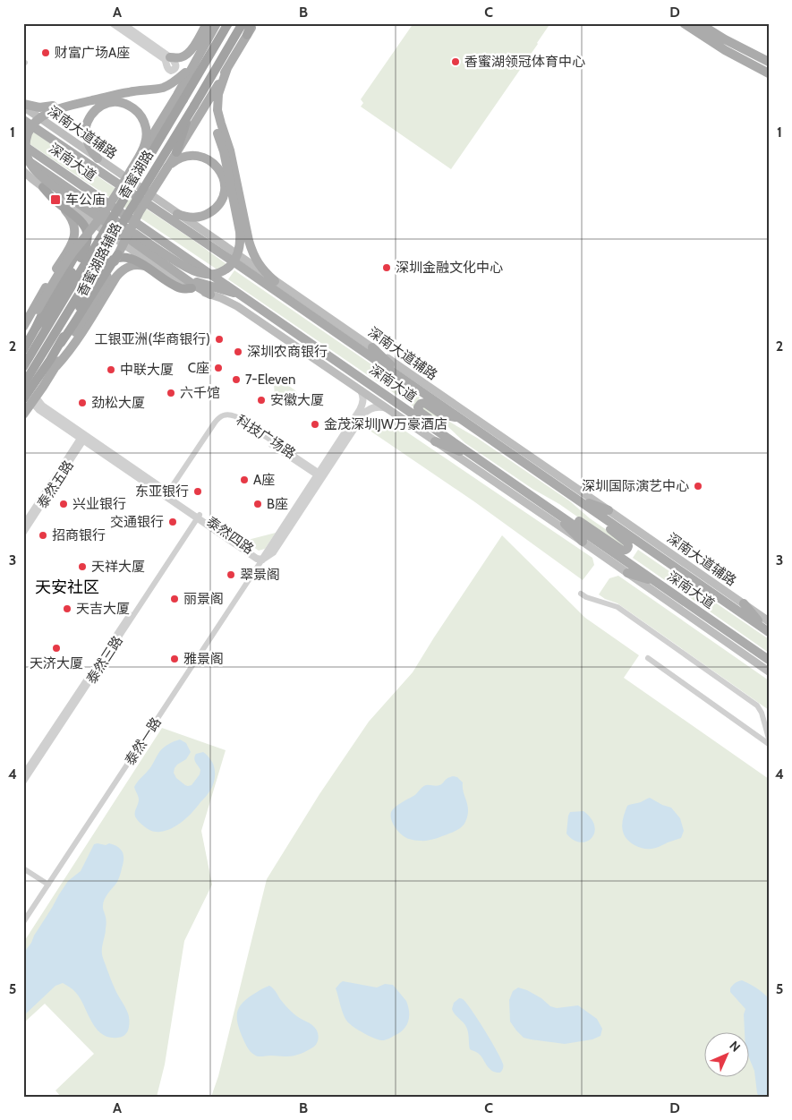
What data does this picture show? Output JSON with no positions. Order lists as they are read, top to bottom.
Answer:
{
  "streets": {
    "highway": ["香蜜湖路"],
    "main road": ["深南大道辅路", "深南大道", "香蜜湖路辅路"],
    "street": [
      "科技广场路",
      "泰然五路",
      "泰然四路",
      "泰然三路",
      "泰然一路"
    ]
  },
  "crossings": [
    ["香蜜湖路", "香蜜湖路辅路"],
    ["香蜜湖路辅路", "泰然四路"],
    ["科技广场路", "泰然四路"],
    ["科技广场路", "泰然一路"],
    ["泰然五路", "泰然四路"],
    ["泰然四路", "泰然三路"],
    ["泰然四路", "泰然一路"]
  ],
  "districts": ["天安社区"],
  "places": {
    "other": [
      "财富广场A座",
      "香蜜湖领冠体育中心",
      "深圳金融文化中心",
      "工银亚洲(华商银行)",
      "深圳农商银行",
      "C座",
      "中联大厦",
      "7-Eleven",
      "六千馆",
      "安徽大厦",
      "劲松大厦",
      "金茂深圳JW万豪酒店",
      "A座",
      "深圳国际演艺中心",
      "东亚银行",
      "兴业银行",
      "B座",
      "交通银行",
      "招商银行",
      "天祥大厦",
      "翠景阁",
      "丽景阁",
      "天吉大厦",
      "天济大厦",
      "雅景阁"
    ],
    "transit": ["车公庙"]
  },
  "north": "top right",
  "grid": {
    "columns": [
      "A",
      "B",
      "C",
      "D"
    ],
    "rows": [
      "1",
      "2",
      "3",
      "4",
      "5"
    ]
  }
}
